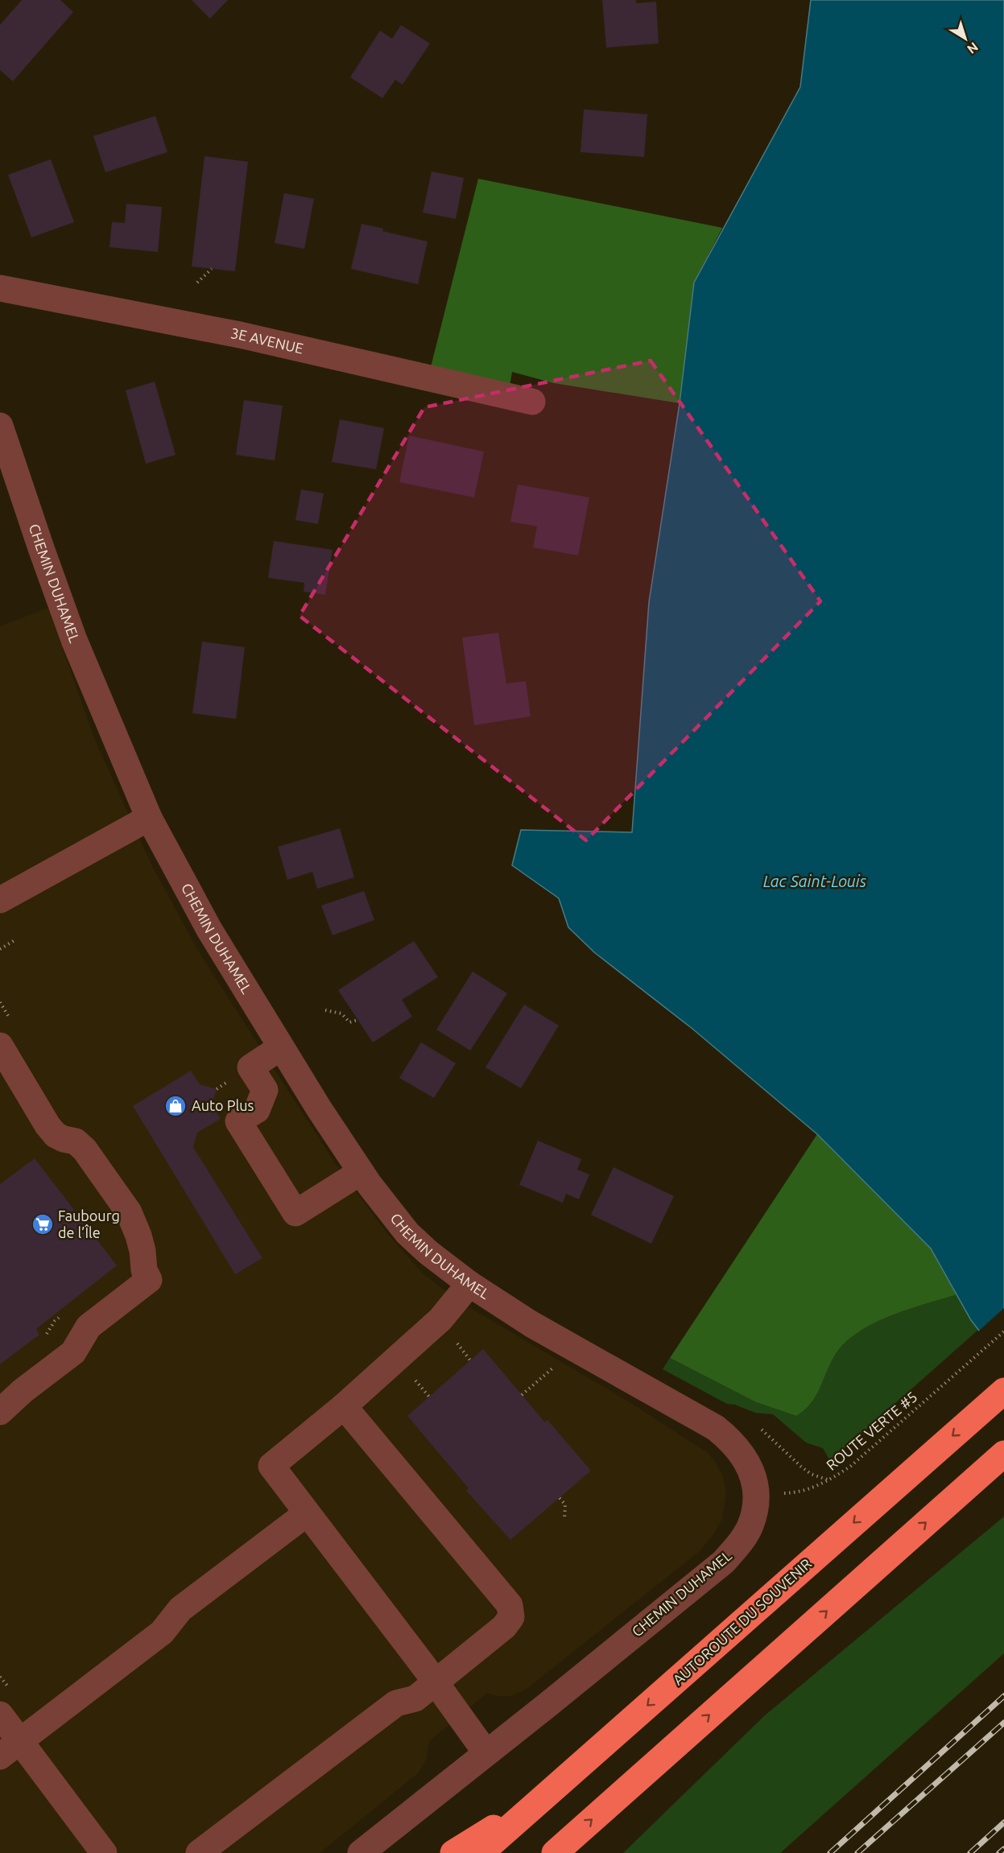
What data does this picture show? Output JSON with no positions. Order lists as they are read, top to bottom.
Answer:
{
  "streets": {
    "highway": ["AUTOROUTE DU SOUVENIR"],
    "street": ["3E AVENUE", "CHEMIN DUHAMEL"],
    "path": ["ROUTE VERTE #5"]
  },
  "water": ["Lac Saint-Louis"],
  "places": {
    "shop": ["Auto Plus"],
    "supermarket": ["Faubourg de l’Île"]
  },
  "north": "bottom right"
}
